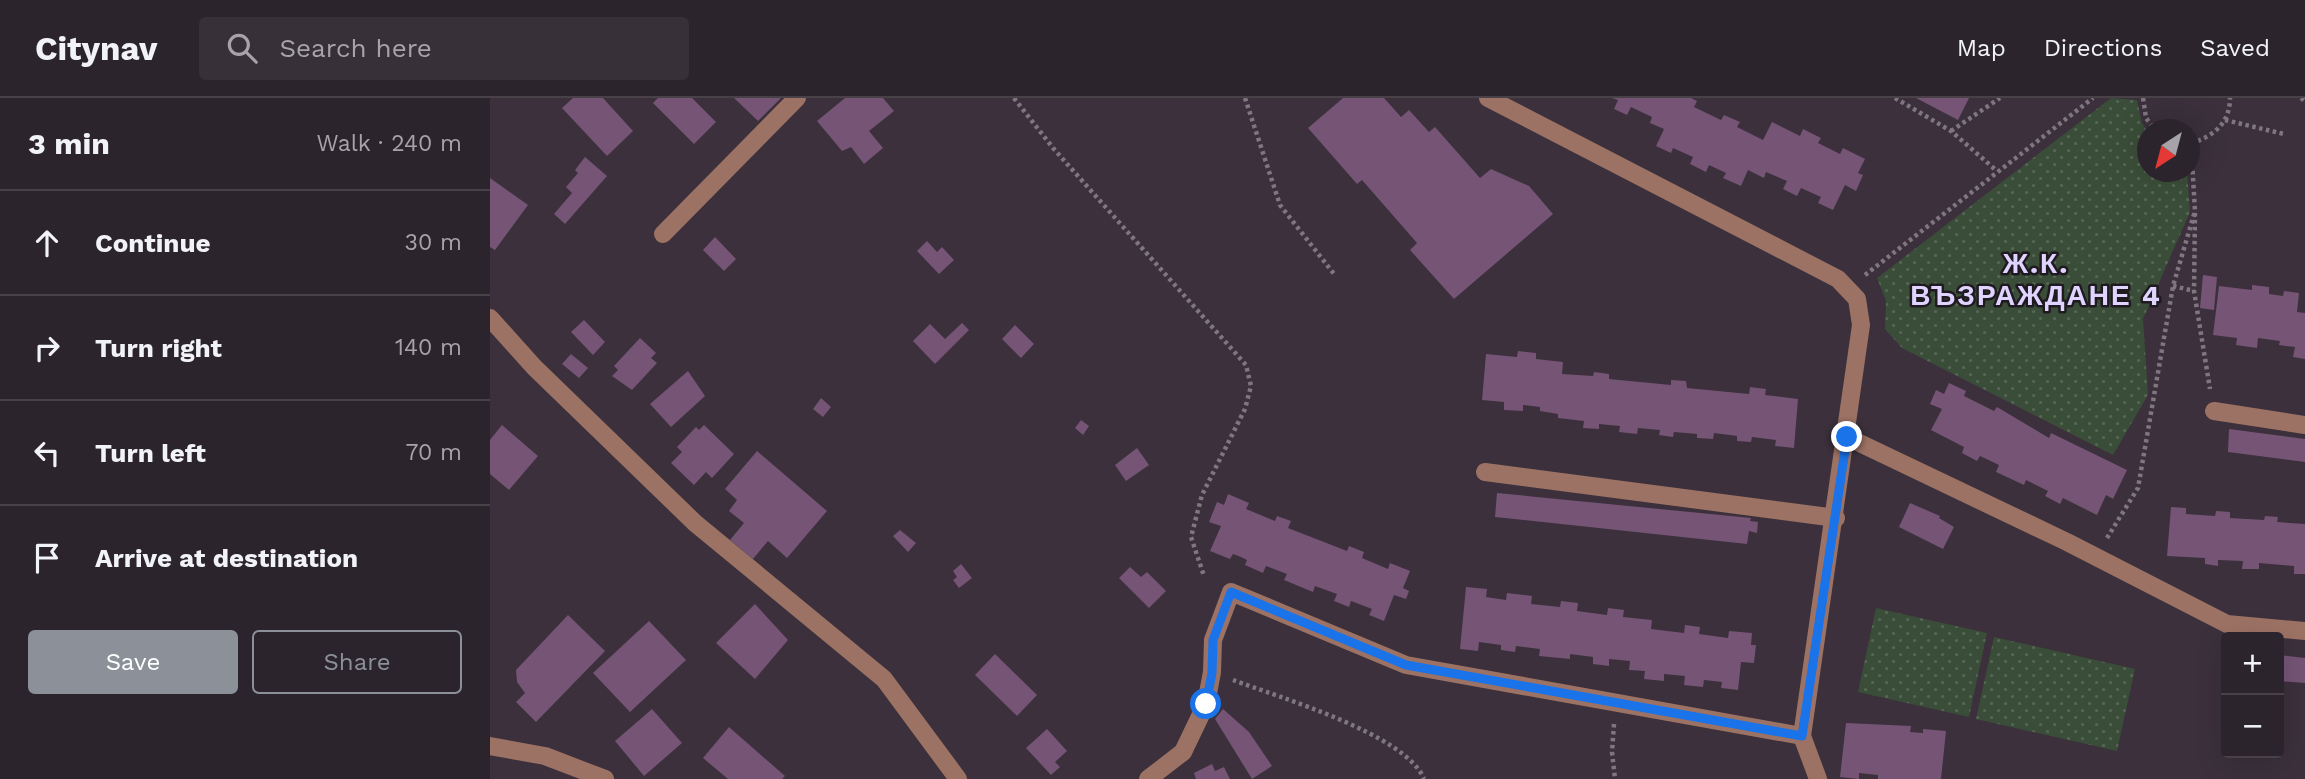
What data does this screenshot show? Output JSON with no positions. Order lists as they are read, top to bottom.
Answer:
{
  "districts": ["Ж.К. ВЪЗРАЖДАНЕ 4"],
  "north": "bottom left",
  "page": {
    "header": "Citynav",
    "search": "Search here",
    "nav": ["Map", "Directions", "Saved"],
    "heading": ["3 min", "Walk · 240 m"],
    "list": [
      ["Continue", "30 m"],
      ["Turn right", "140 m"],
      ["Turn left", "70 m"],
      "Arrive at destination"
    ],
    "buttons": ["Save", "Share"],
    "map_buttons": ["+", "−"]
  }
}
